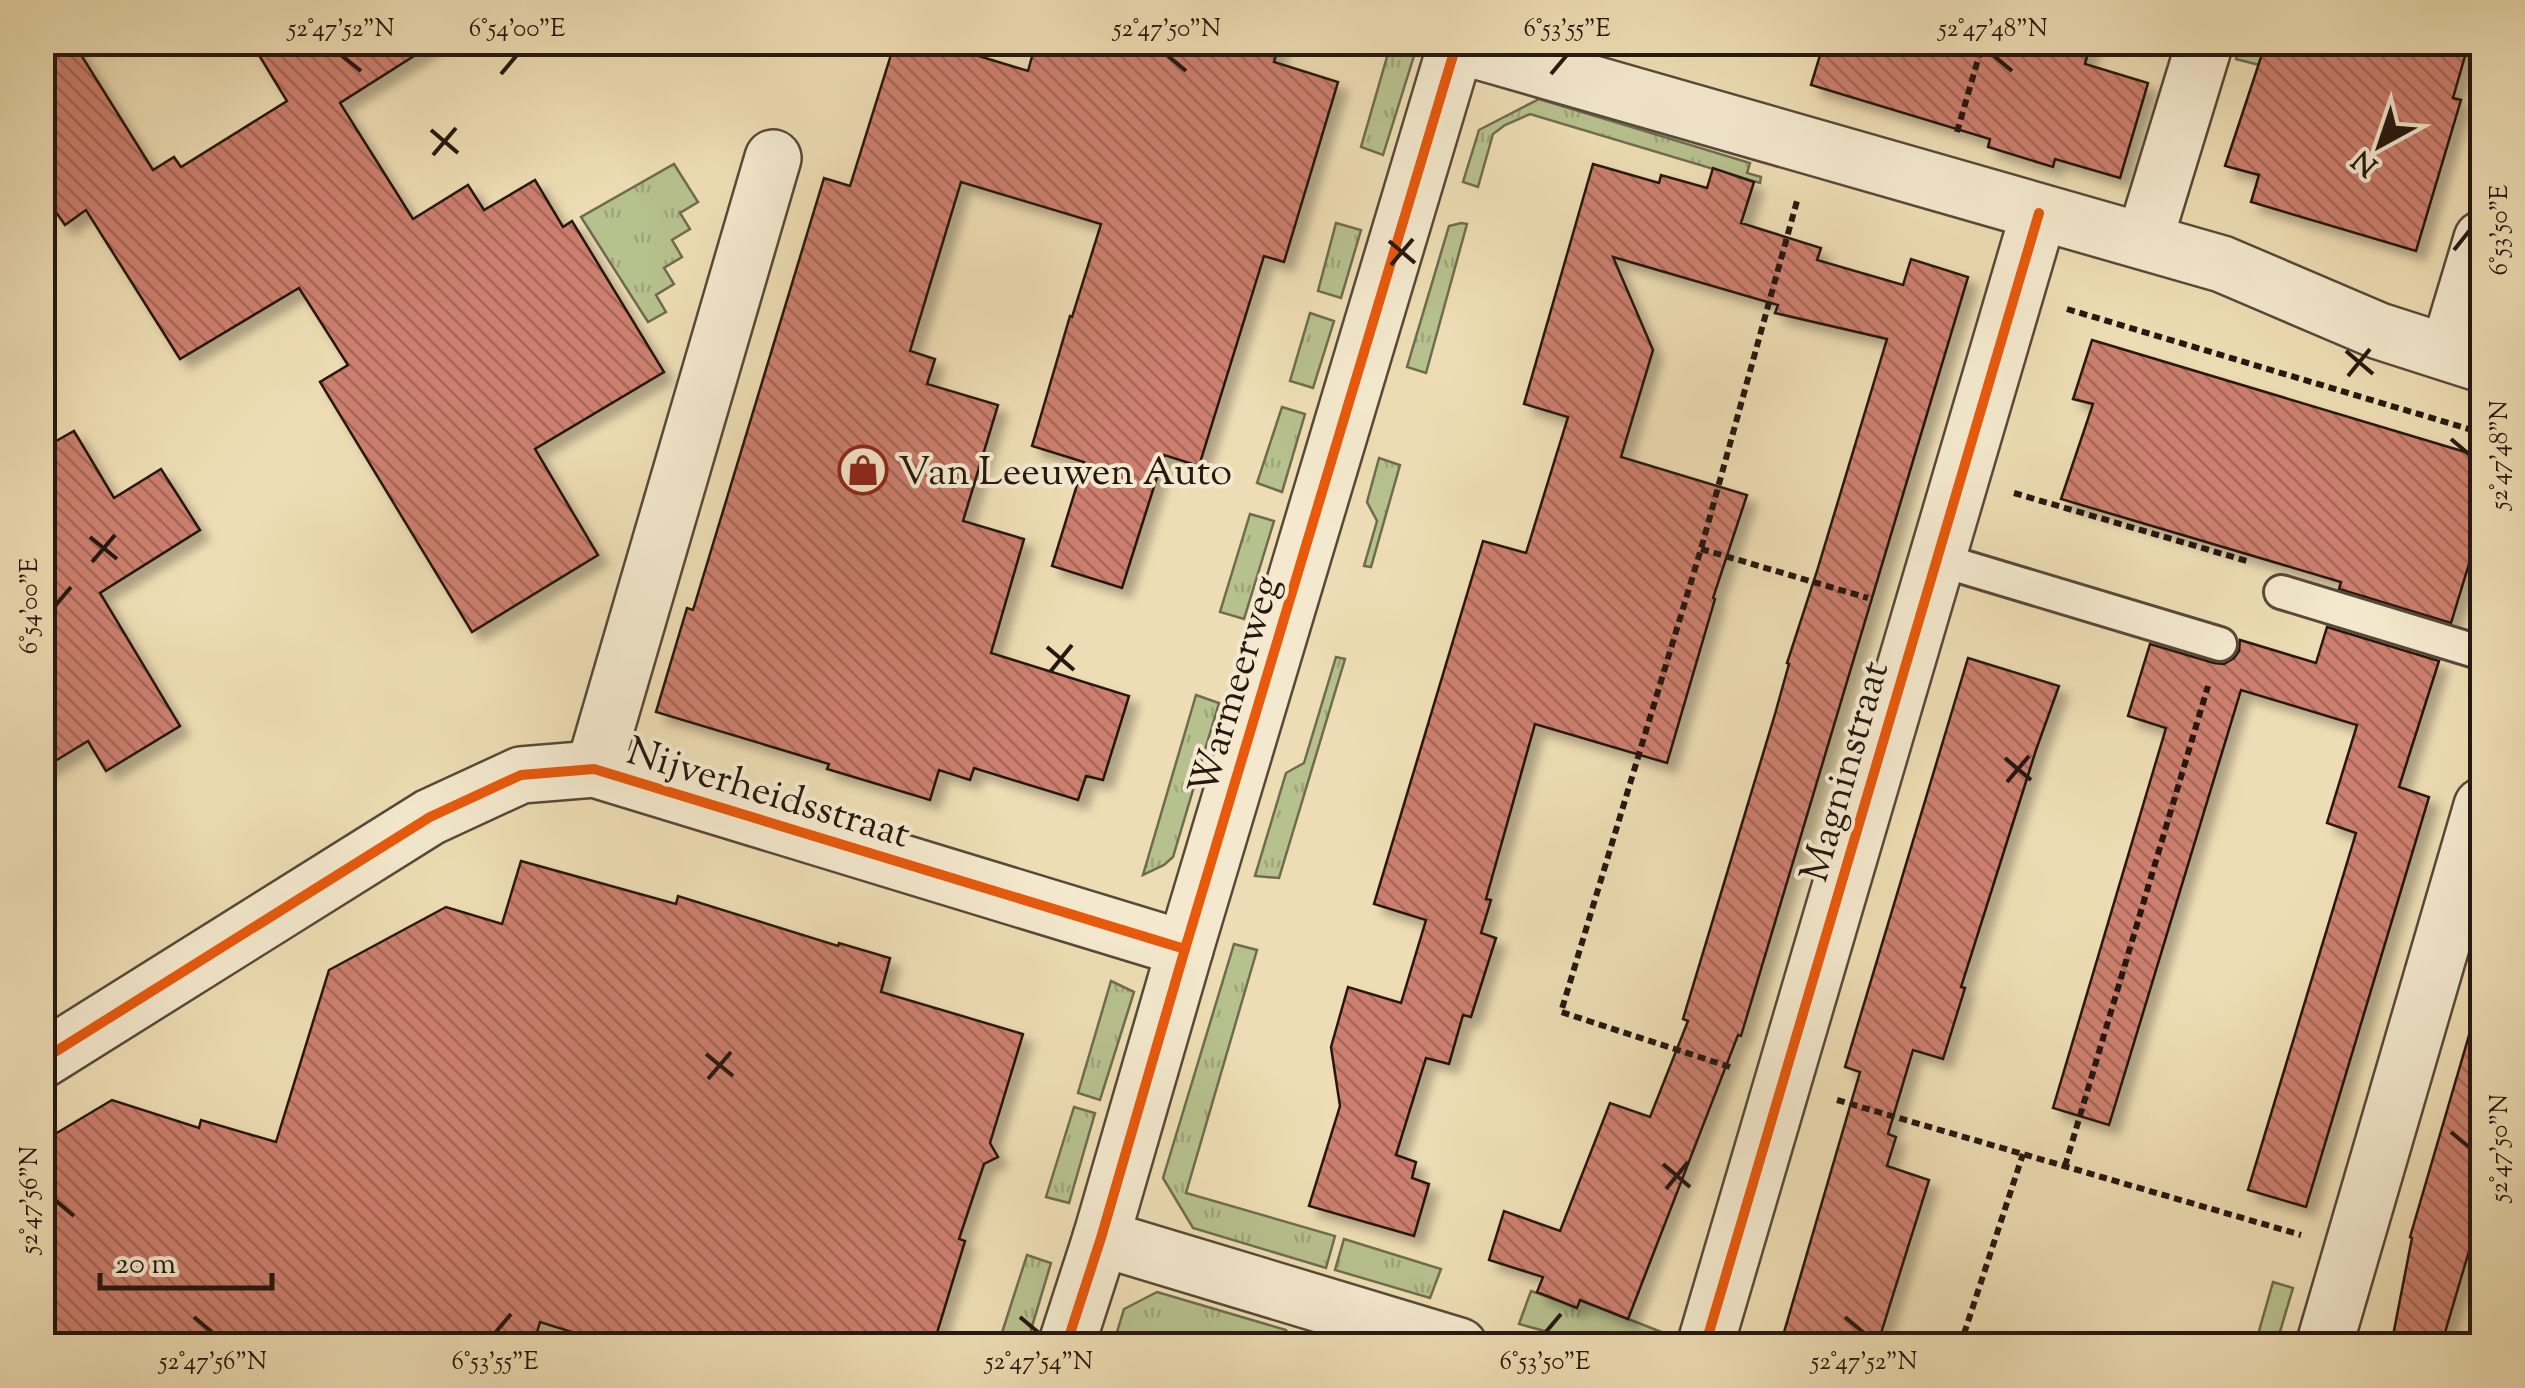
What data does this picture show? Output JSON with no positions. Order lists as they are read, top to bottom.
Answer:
{
  "streets": {
    "street": ["Warmeerweg", "Magninstraat", "Nijverheidsstraat"]
  },
  "crossings": [
    ["Warmeerweg", "Nijverheidsstraat"]
  ],
  "places": {
    "shop": ["Van Leeuwen Auto"]
  },
  "scale_bar": "20 m",
  "north": "bottom left",
  "coordinates": [
    "52°47'52\"N",
    "6°54'00\"E",
    "52°47'50\"N",
    "6°53'55\"E",
    "52°47'48\"N",
    "6°53'50\"E",
    "52°47'56\"N",
    "52°47'54\"N"
  ]
}
